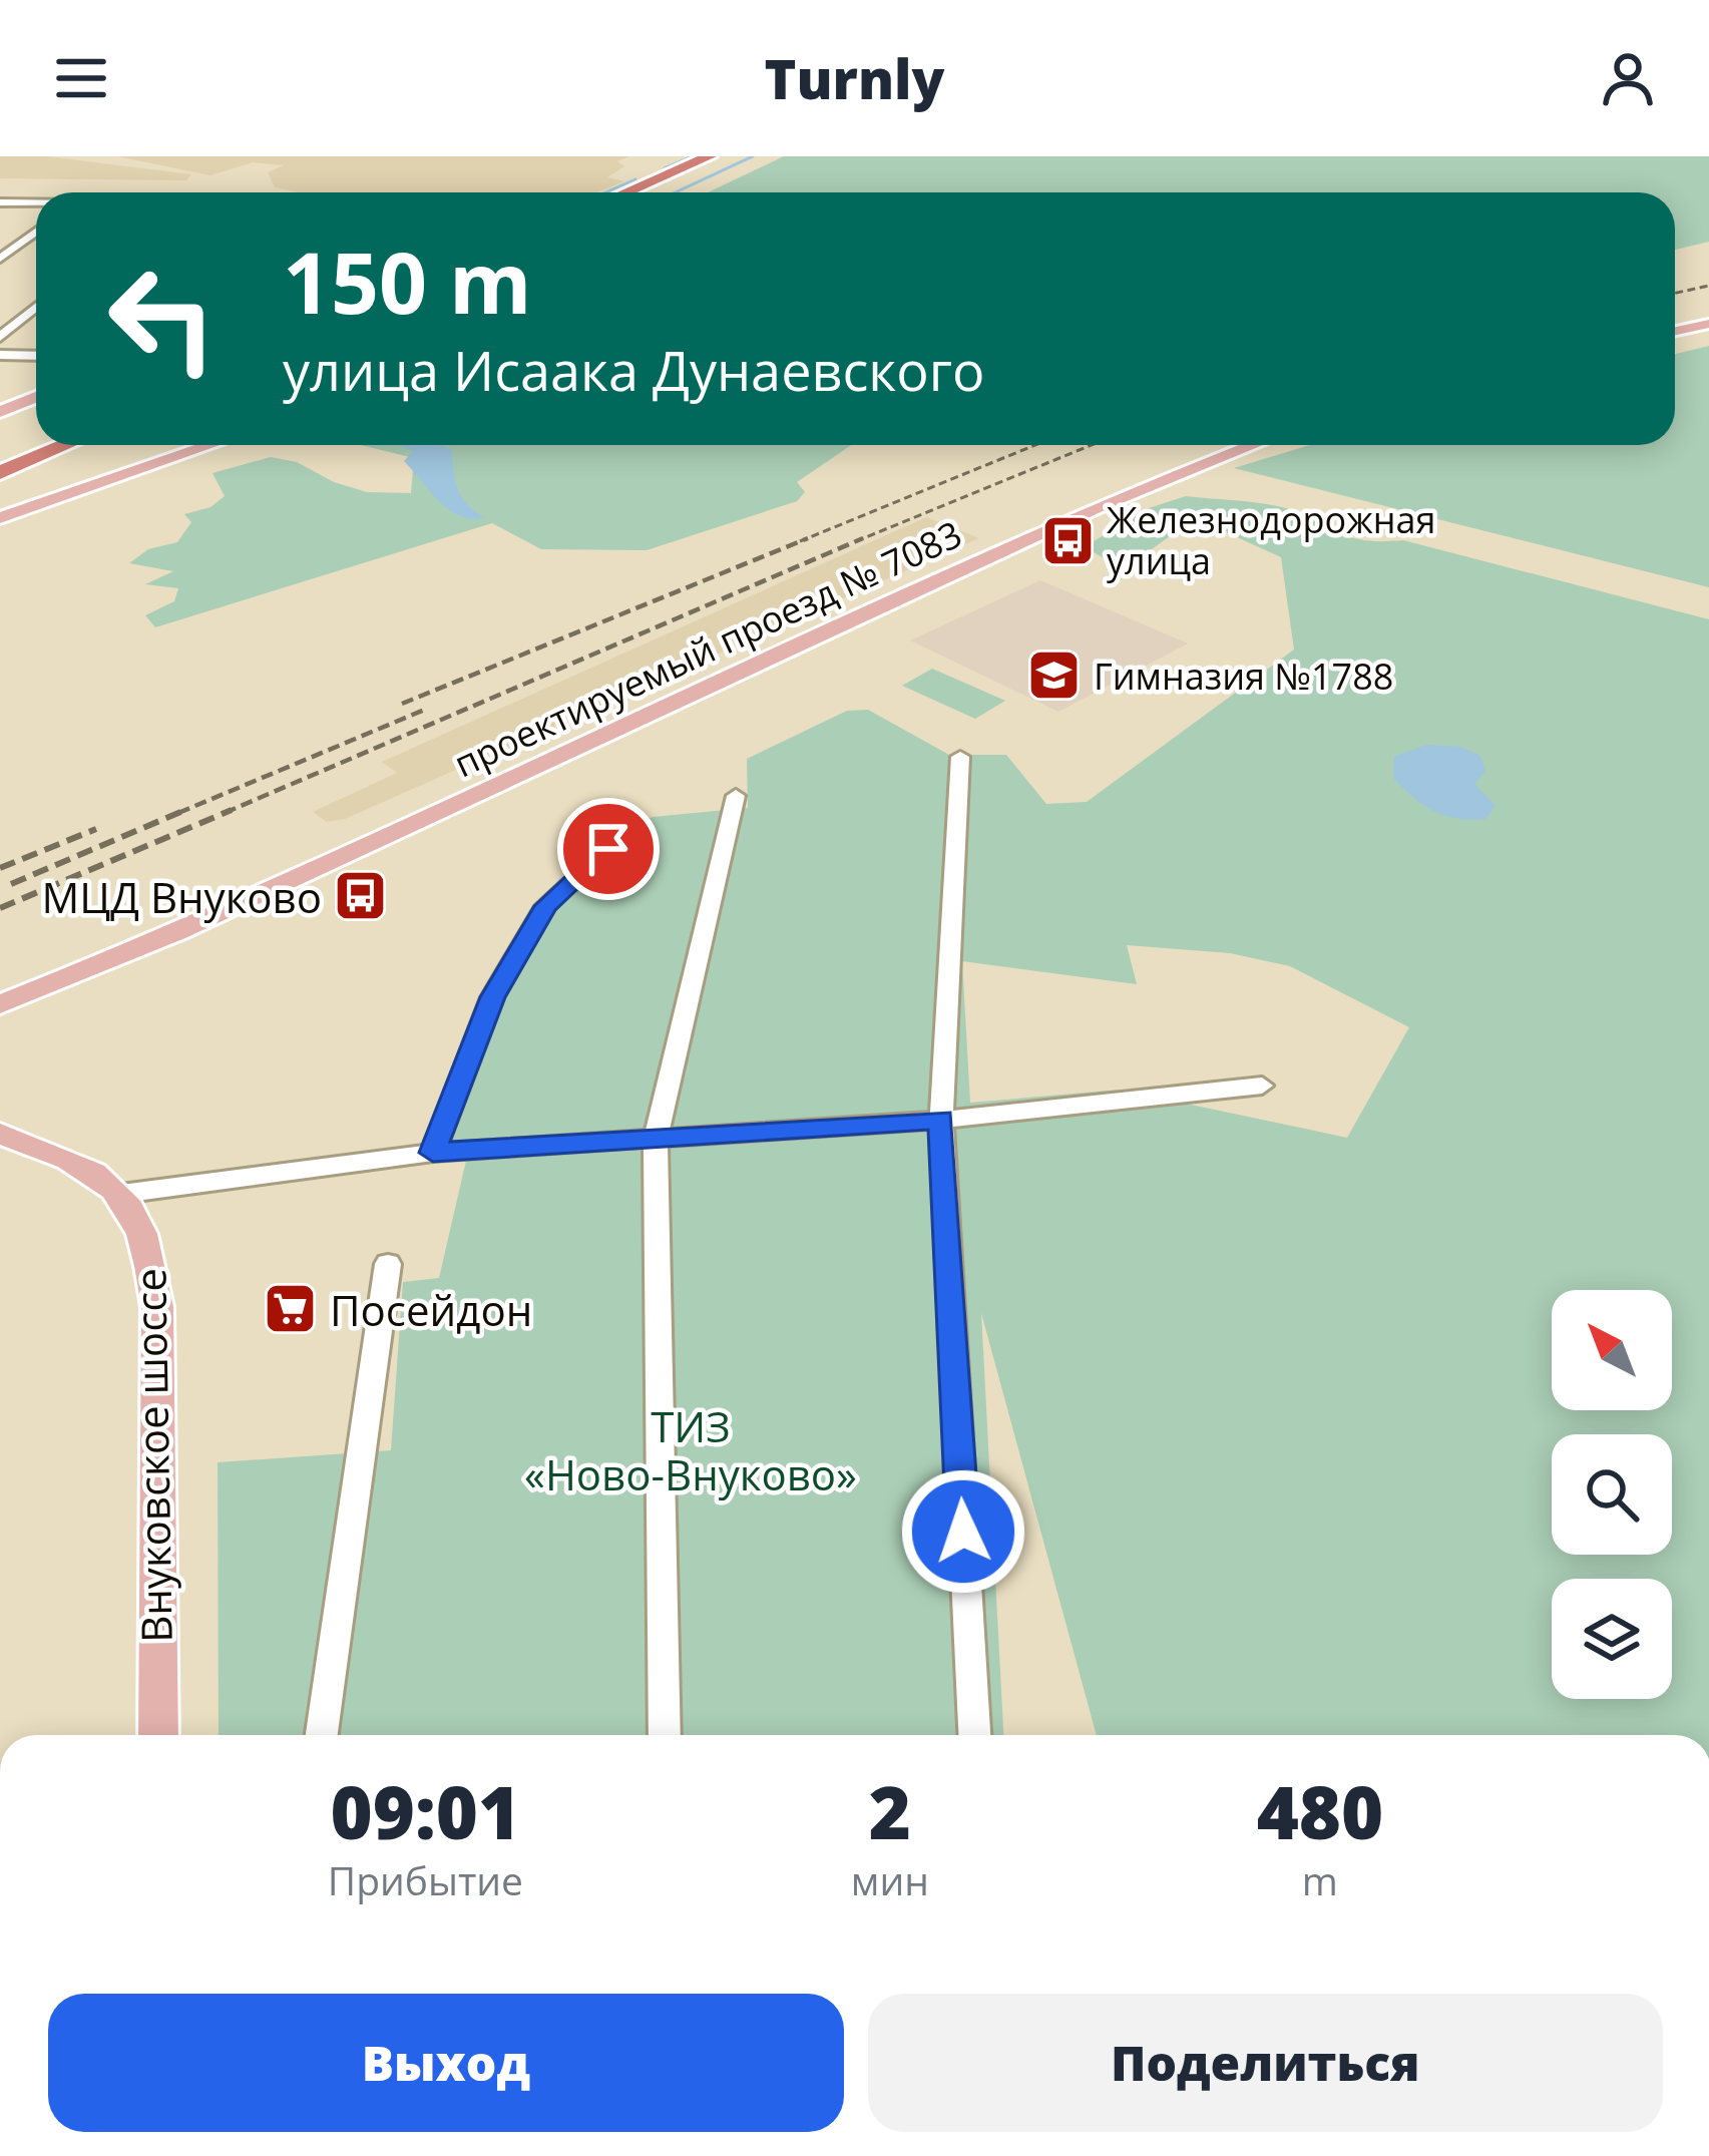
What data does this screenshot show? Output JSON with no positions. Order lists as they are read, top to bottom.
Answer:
{
  "streets": {
    "main road": ["проектируемый проезд № 7083", "Внуковское шоссе"]
  },
  "parks": ["ТИЗ «Ново-Внуково»"],
  "places": {
    "bus stop": ["Железнодорожная улица", "МЦД Внуково"],
    "school or university": ["Гимназия №1788"],
    "supermarket": ["Посейдон"]
  },
  "north": "top left",
  "page": {
    "header": "Turnly",
    "turn": ["150 m", "улица Исаака Дунаевского"],
    "eta": [
      "09:01",
      "Прибытие",
      "2",
      "мин",
      "480",
      "m"
    ],
    "buttons": ["Выход", "Поделиться"]
  }
}
